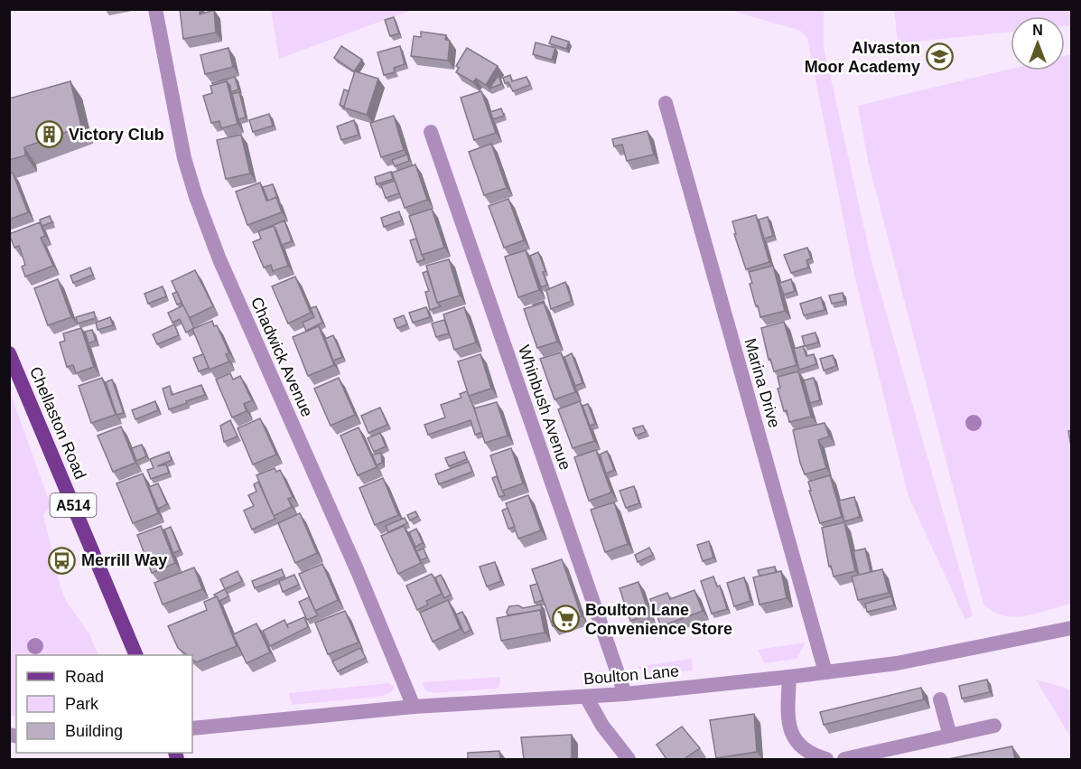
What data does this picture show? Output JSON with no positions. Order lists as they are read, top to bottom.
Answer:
{
  "streets": {
    "main road": ["Chellaston Road", "A514"],
    "street": [
      "Chadwick Avenue",
      "Marina Drive",
      "Whinbush Avenue",
      "Boulton Lane"
    ]
  },
  "crossings": [
    ["Chadwick Avenue", "Boulton Lane"],
    ["Marina Drive", "Boulton Lane"],
    ["Whinbush Avenue", "Boulton Lane"]
  ],
  "places": {
    "school or university": ["Alvaston Moor Academy"],
    "building": ["Victory Club"],
    "bus stop": ["Merrill Way"],
    "supermarket": ["Boulton Lane Convenience Store"]
  },
  "legend": ["Road", "Park", "Building"],
  "north": "top"
}
